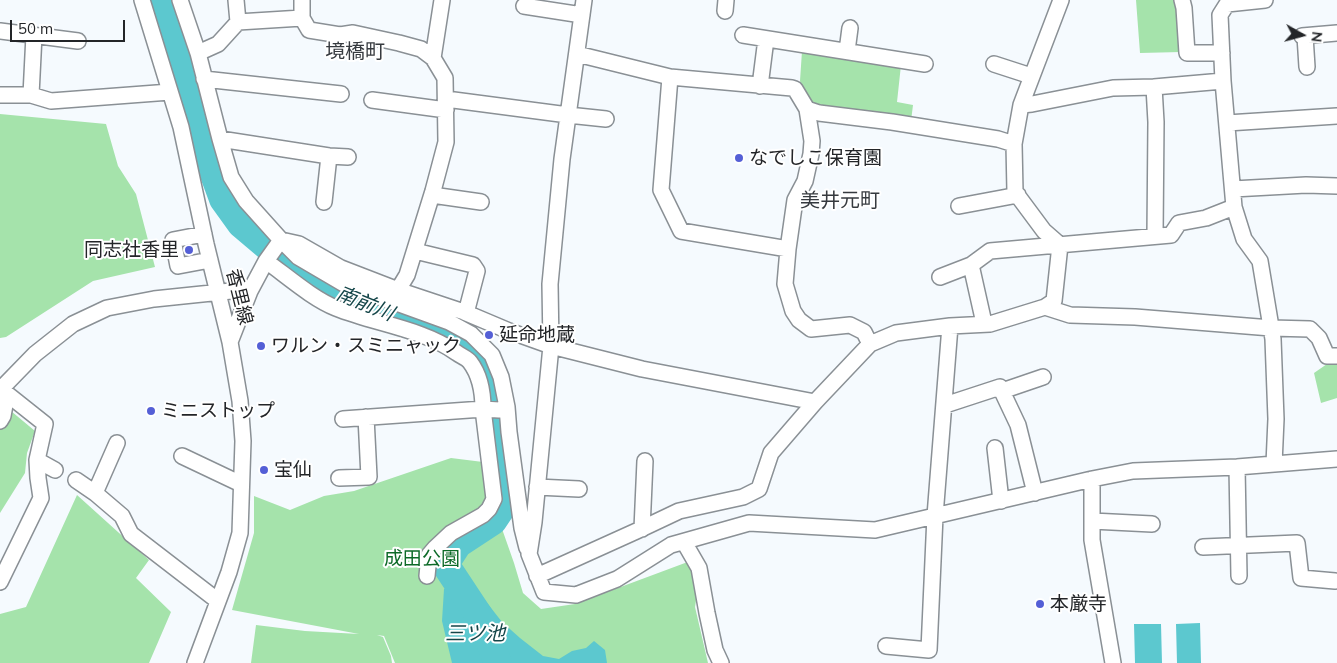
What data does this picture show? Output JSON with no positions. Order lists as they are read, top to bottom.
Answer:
{
  "streets": {
    "street": ["香里線"]
  },
  "districts": ["境橋町", "美井元町"],
  "water": ["南前川", "三ツ池"],
  "parks": ["成田公園"],
  "places": [
    "なでしこ保育園",
    "同志社香里",
    "延命地蔵",
    "ワルン・スミニャック",
    "ミニストップ",
    "宝仙",
    "本厳寺"
  ],
  "scale_bar": "50 m",
  "north": "right"
}
